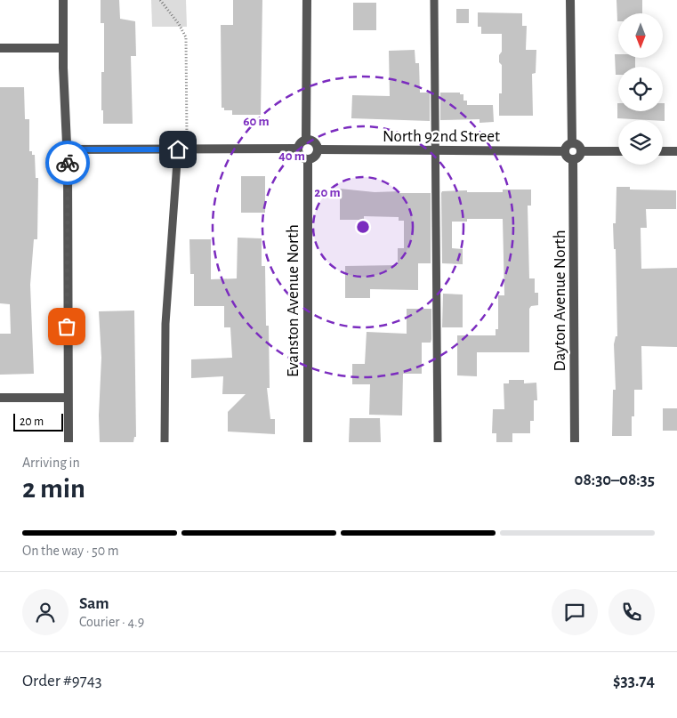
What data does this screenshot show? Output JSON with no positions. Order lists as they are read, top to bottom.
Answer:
{
  "streets": {
    "street": ["North 92nd Street", "Evanston Avenue North", "Dayton Avenue North"]
  },
  "crossings": [
    ["North 92nd Street", "Evanston Avenue North"],
    ["North 92nd Street", "Dayton Avenue North"]
  ],
  "scale_bar": "20 m",
  "north": "bottom",
  "page": {
    "scale": "20 m",
    "heading": ["2 min", "Arriving in", "08:30–08:35"],
    "panel": [
      "Sam",
      "Courier · 4.9",
      "Order #9743",
      "$33.74"
    ],
    "bar": "On the way · 50 m"
  },
  "rings": ["60 m", "40 m", "20 m"]
}
